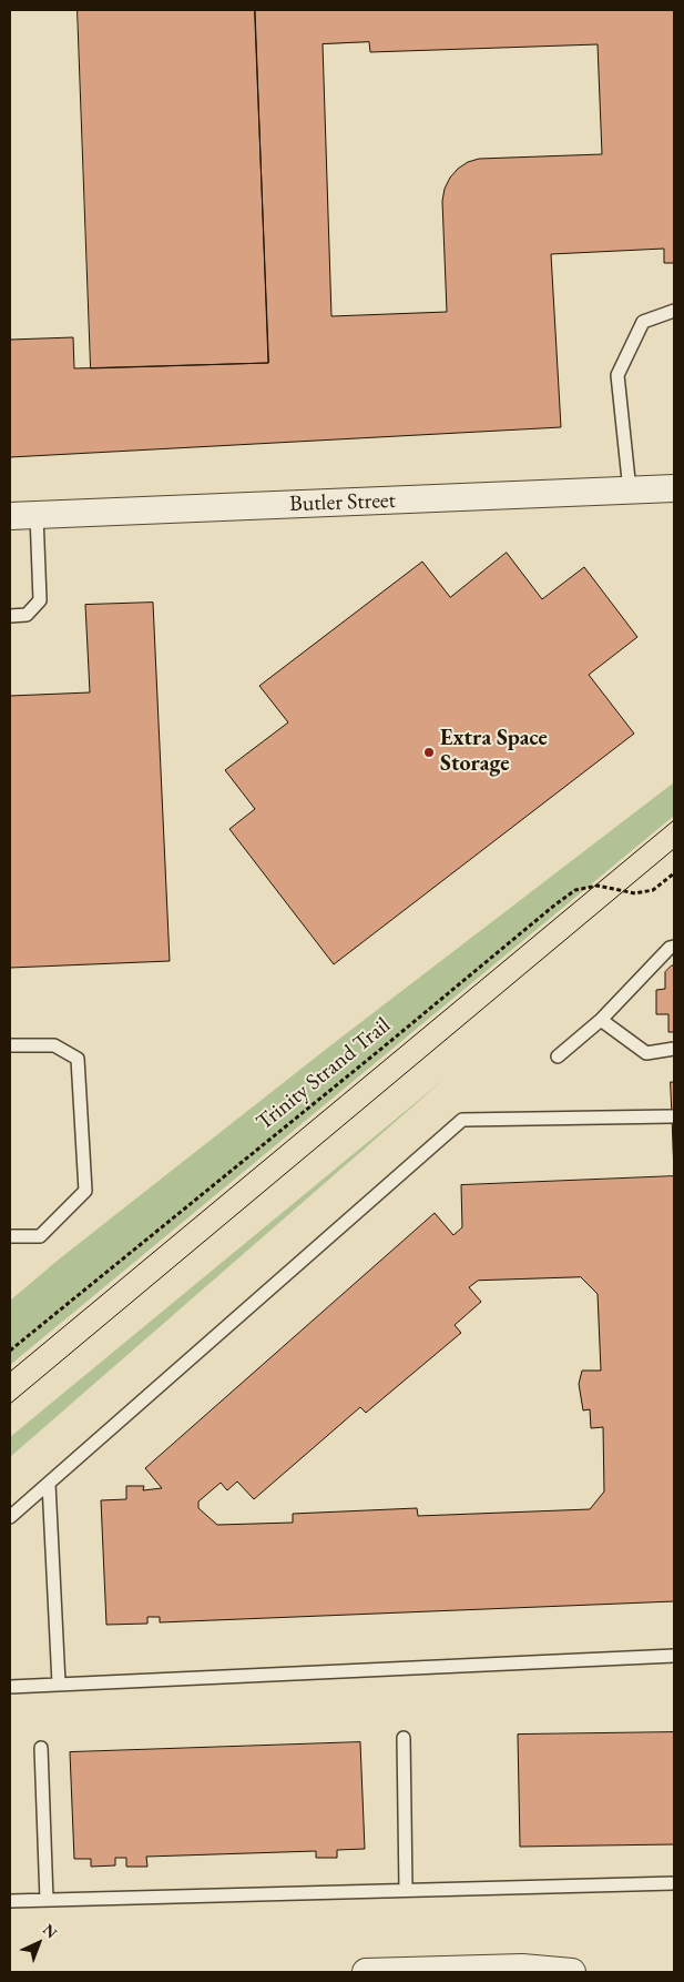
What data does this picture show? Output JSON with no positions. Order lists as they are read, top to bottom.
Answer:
{
  "streets": {
    "street": ["Butler Street"],
    "path": ["Trinity Strand Trail"]
  },
  "places": ["Extra Space Storage"],
  "north": "top right"
}
